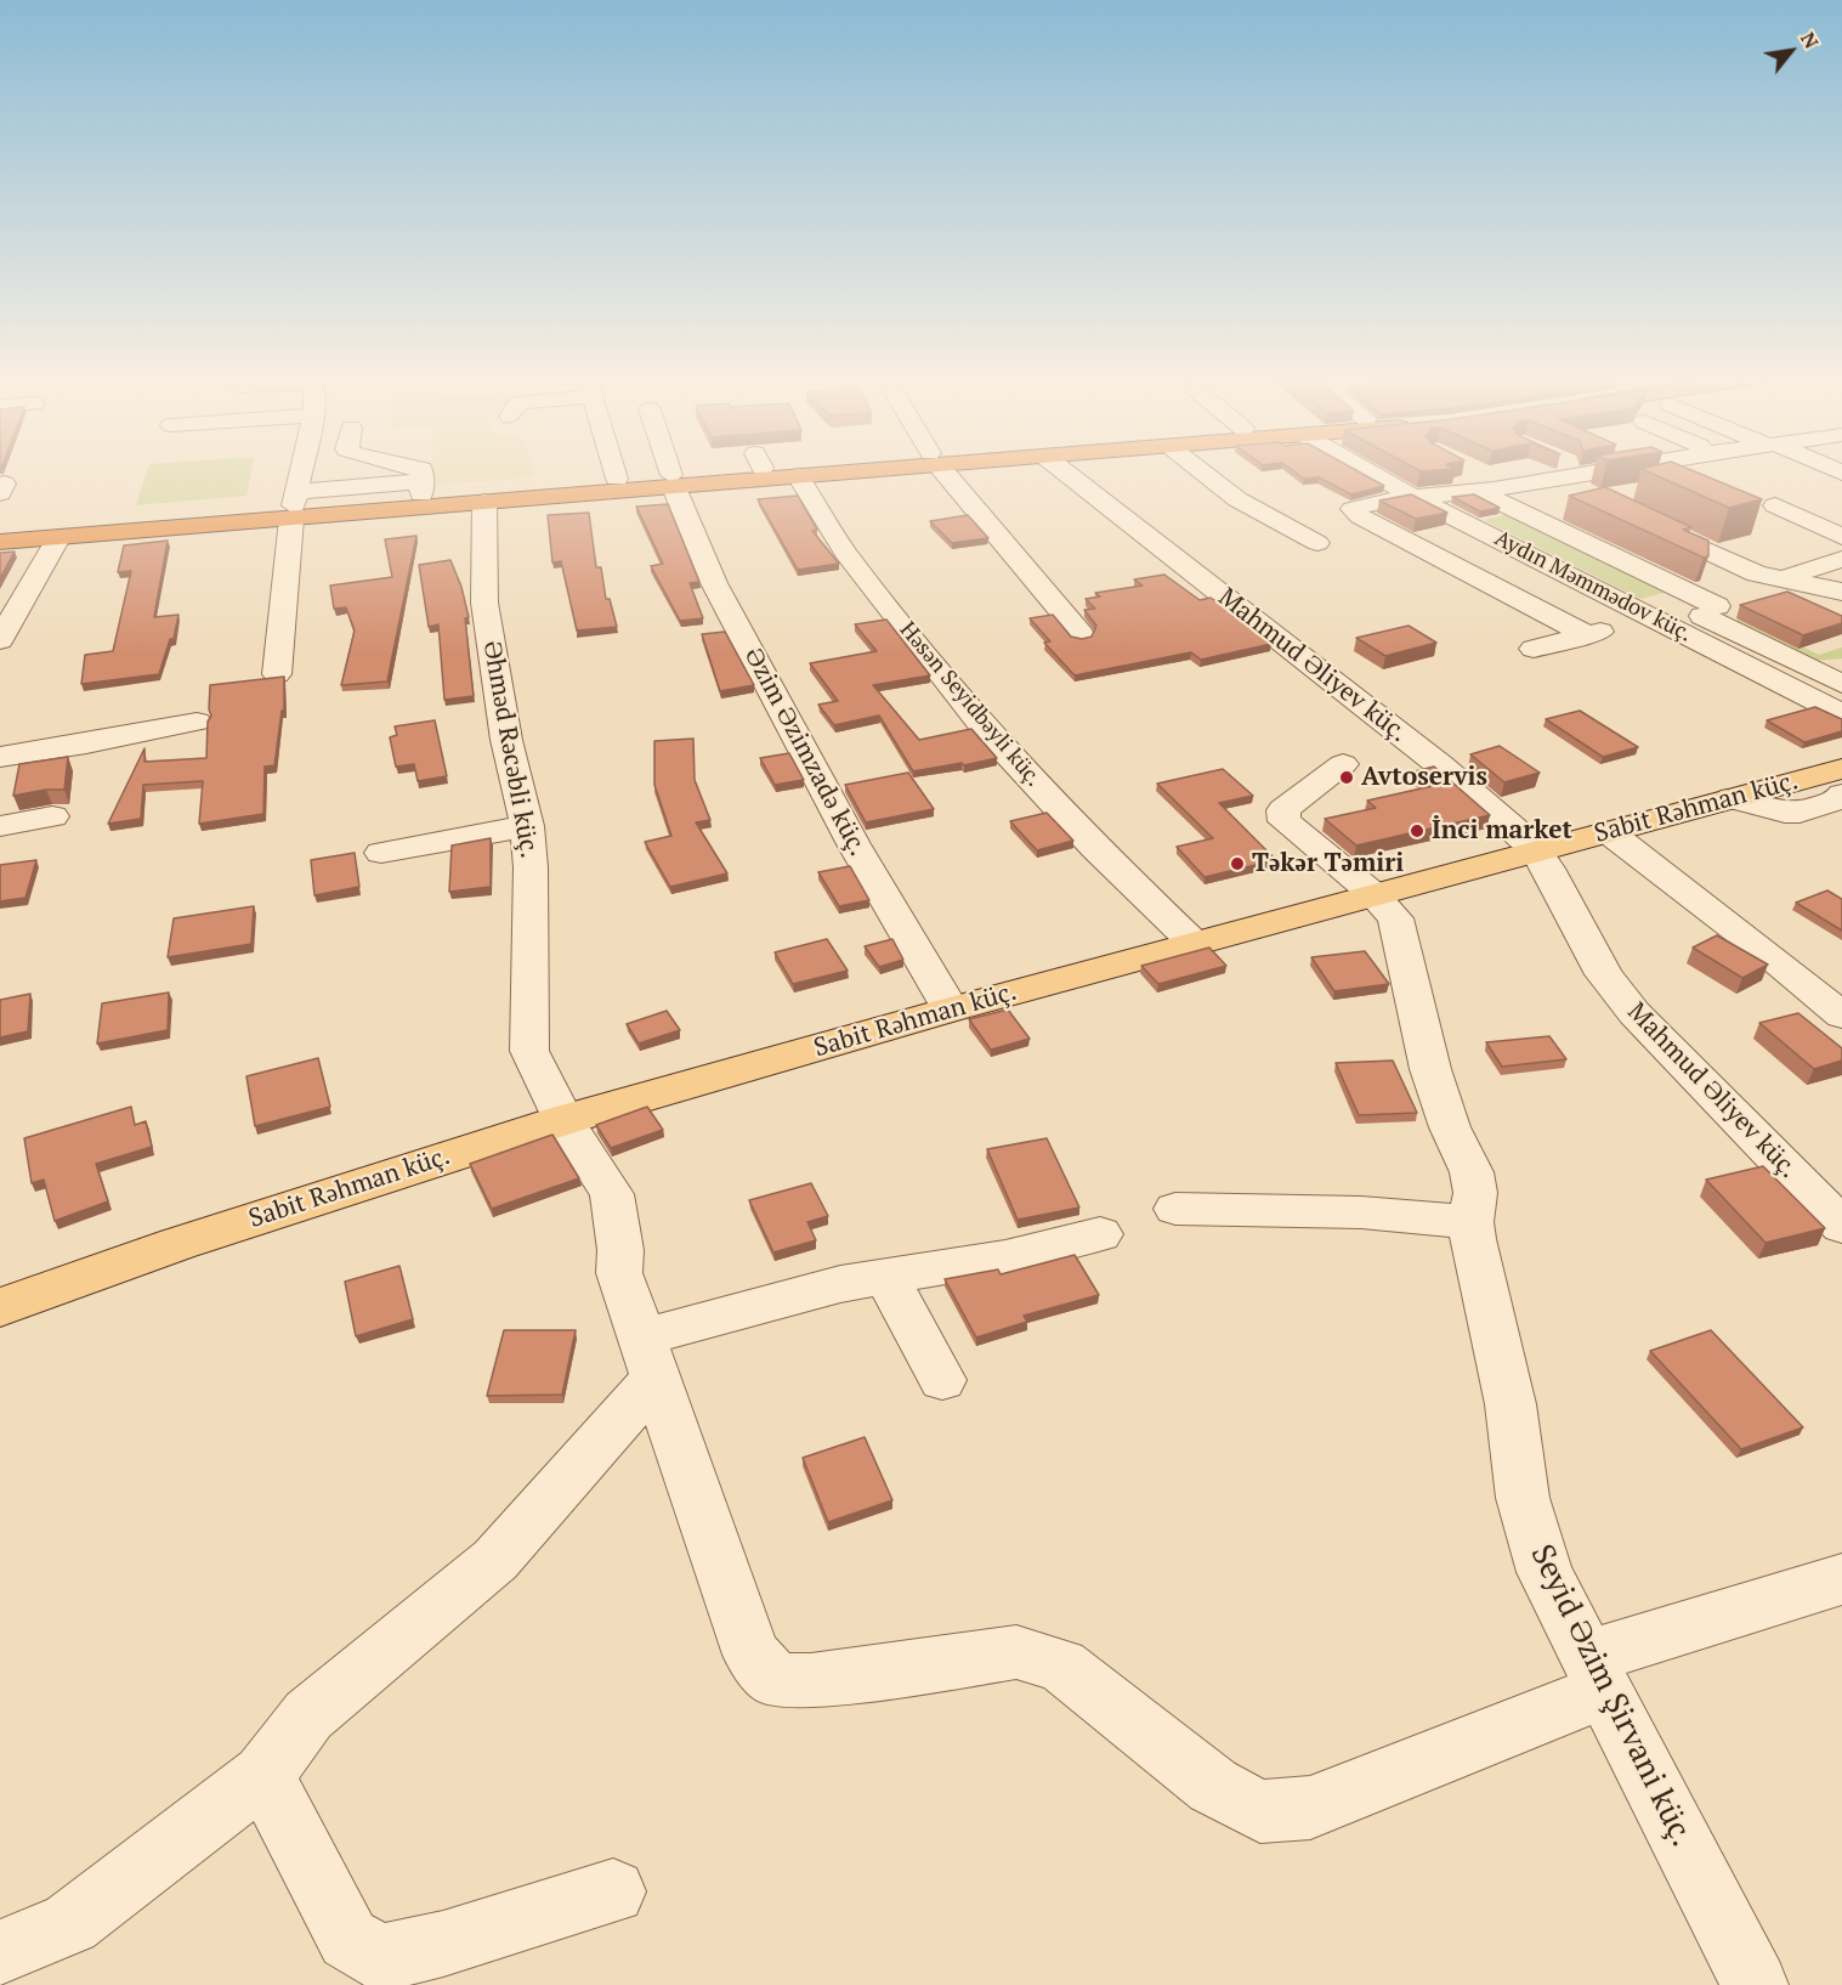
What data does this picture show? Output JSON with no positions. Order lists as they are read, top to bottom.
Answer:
{
  "streets": {
    "main road": ["Sabit Rəhman küç."],
    "street": [
      "Aydın Məmmədov küç.",
      "Mahmud Əliyev küç.",
      "Həsən Seyidbəyli küç.",
      "Əhməd Rəcəbli küç.",
      "Əzim Əzimzadə küç.",
      "Seyid Əzim Şirvani küç."
    ]
  },
  "crossings": [
    ["Mahmud Əliyev küç.", "Sabit Rəhman küç."],
    ["Həsən Seyidbəyli küç.", "Sabit Rəhman küç."],
    ["Əhməd Rəcəbli küç.", "Sabit Rəhman küç."],
    ["Əhməd Rəcəbli küç.", "Seyid Əzim Şirvani küç."],
    ["Əzim Əzimzadə küç.", "Sabit Rəhman küç."],
    ["Sabit Rəhman küç.", "Seyid Əzim Şirvani küç."]
  ],
  "places": ["Avtoservis", "İnci market", "Təkər Təmiri"],
  "north": "top right"
}
